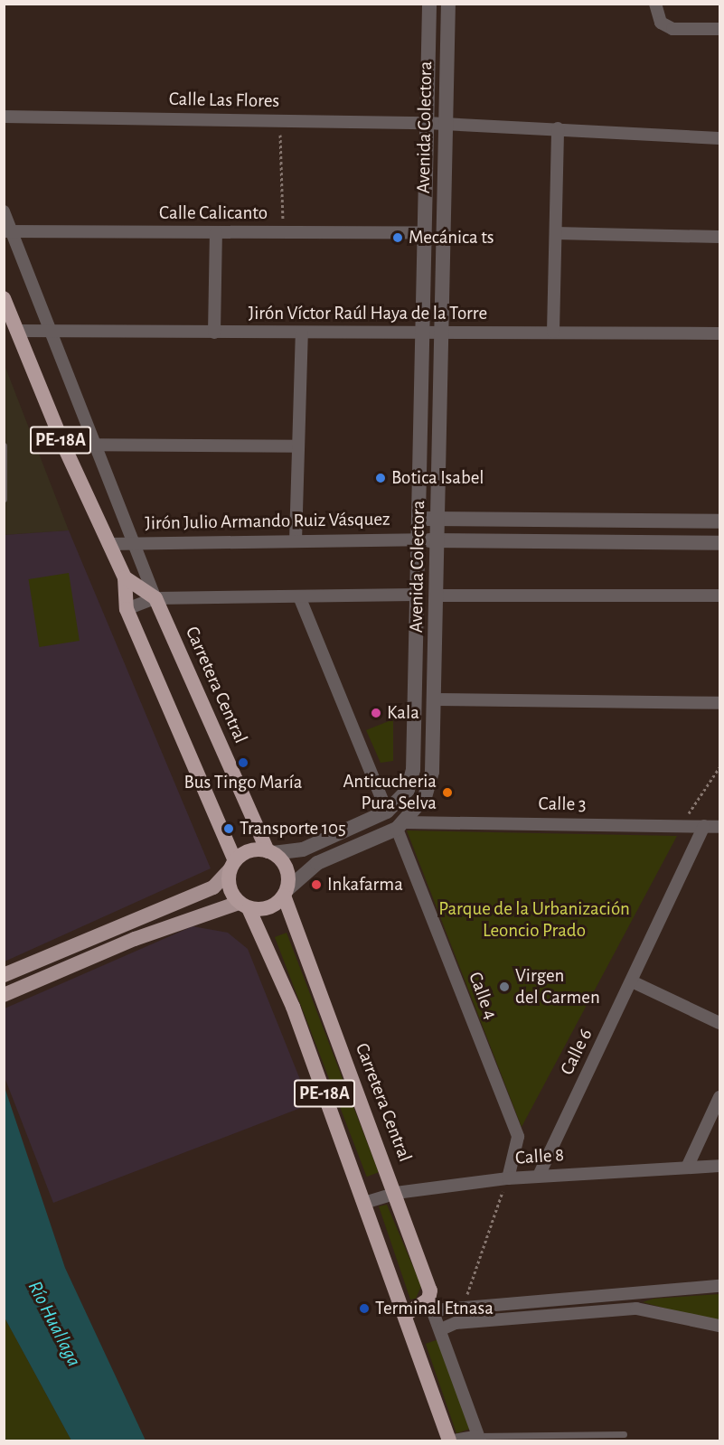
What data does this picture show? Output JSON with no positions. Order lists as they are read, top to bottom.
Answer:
{
  "streets": {
    "highway": ["PE-18A", "Carretera Central"],
    "street": [
      "Calle Las Flores",
      "Avenida Colectora",
      "Calle Calicanto",
      "Jirón Víctor Raúl Haya de la Torre",
      "Jirón Julio Armando Ruiz Vásquez",
      "Calle 3",
      "Calle 4",
      "Calle 6",
      "Calle 8"
    ]
  },
  "crossings": [
    ["Calle Las Flores", "Avenida Colectora"],
    ["Avenida Colectora", "Calle Calicanto"],
    ["Avenida Colectora", "Jirón Víctor Raúl Haya de la Torre"],
    ["Avenida Colectora", "PE-18A"],
    ["Avenida Colectora", "Jirón Julio Armando Ruiz Vásquez"],
    ["Avenida Colectora", "Carretera Central"],
    ["Avenida Colectora", "Calle 3"],
    ["Avenida Colectora", "Calle 4"],
    ["Jirón Víctor Raúl Haya de la Torre", "PE-18A"],
    ["PE-18A", "Jirón Julio Armando Ruiz Vásquez"],
    ["PE-18A", "Carretera Central"],
    ["PE-18A", "Calle 8"],
    ["Carretera Central", "Calle 8"],
    ["Calle 3", "Calle 4"],
    ["Calle 3", "Calle 6"],
    ["Calle 4", "Calle 8"],
    ["Calle 6", "Calle 8"]
  ],
  "water": ["Río Huallaga"],
  "parks": ["Parque de la Urbanización Leoncio Prado"],
  "places": [
    "Mecánica ts",
    "Botica Isabel",
    "Kala",
    "Bus Tingo María",
    "Anticucheria Pura Selva",
    "Transporte 105",
    "Inkafarma",
    "Virgen del Carmen",
    "Terminal Etnasa"
  ]
}
